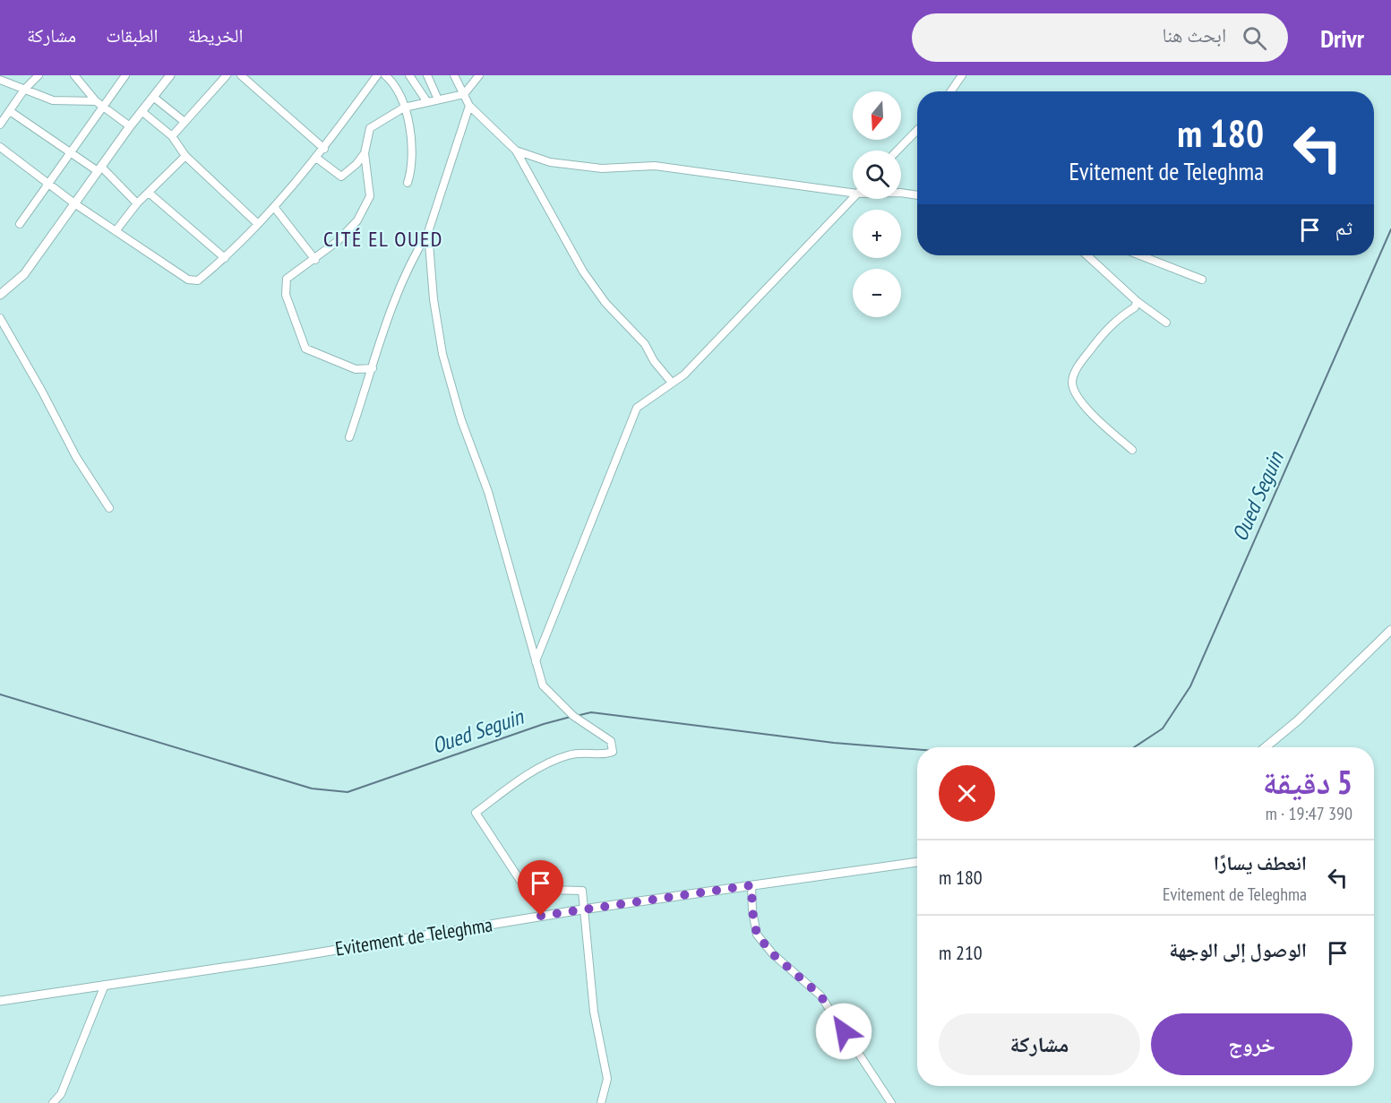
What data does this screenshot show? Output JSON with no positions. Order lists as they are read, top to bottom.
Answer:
{
  "streets": {
    "main road": ["Evitement de Teleghma"]
  },
  "districts": ["CITÉ EL OUED"],
  "water": ["Oued Seguin"],
  "north": "bottom",
  "page": {
    "header": "Drivr",
    "search": "ابحث هنا",
    "nav": ["الخريطة", "الطبقات", "مشاركة"],
    "map_buttons": ["+", "−"],
    "turn": ["180 m", "Evitement de Teleghma"],
    "then": "ثم",
    "heading": ["5 دقيقة", "390 m · 19:47"],
    "list": [
      {
        "name": "انعطف يسارًا",
        "note": "Evitement de Teleghma",
        "value": "180 m"
      },
      {
        "name": "الوصول إلى الوجهة",
        "value": "210 m"
      }
    ],
    "buttons": ["خروج", "مشاركة"]
  }
}
